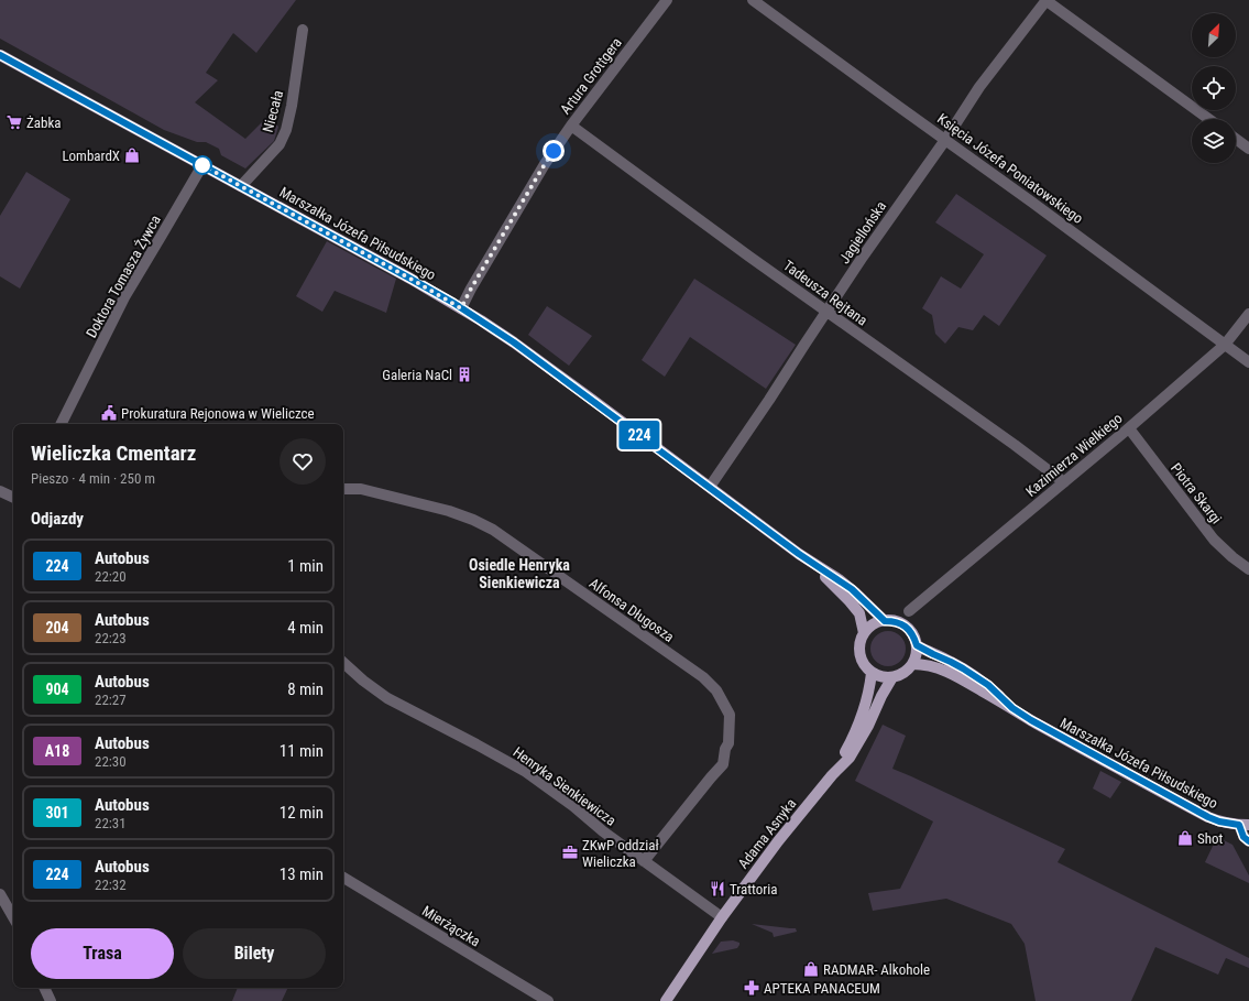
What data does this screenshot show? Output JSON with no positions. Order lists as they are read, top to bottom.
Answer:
{
  "streets": {
    "main road": ["Marszałka Józefa Piłsudskiego", "Adama Asnyka"],
    "street": [
      "Artura Grottgera",
      "Niecała",
      "Księcia Józefa Poniatowskiego",
      "Jagiellońska",
      "Doktora Tomasza Żywca",
      "Tadeusza Rejtana",
      "Kazimierza Wielkiego",
      "Piotra Skargi",
      "Alfonsa Długosza",
      "Henryka Sienkiewicza",
      "Mierżączka"
    ]
  },
  "crossings": [
    ["Artura Grottgera", "Marszałka Józefa Piłsudskiego"],
    ["Artura Grottgera", "Tadeusza Rejtana"],
    ["Niecała", "Marszałka Józefa Piłsudskiego"],
    ["Księcia Józefa Poniatowskiego", "Jagiellońska"],
    ["Księcia Józefa Poniatowskiego", "Kazimierza Wielkiego"],
    ["Jagiellońska", "Marszałka Józefa Piłsudskiego"],
    ["Jagiellońska", "Tadeusza Rejtana"],
    ["Marszałka Józefa Piłsudskiego", "Doktora Tomasza Żywca"],
    ["Marszałka Józefa Piłsudskiego", "Adama Asnyka"],
    ["Tadeusza Rejtana", "Kazimierza Wielkiego"],
    ["Kazimierza Wielkiego", "Piotra Skargi"],
    ["Alfonsa Długosza", "Henryka Sienkiewicza"],
    ["Henryka Sienkiewicza", "Adama Asnyka"]
  ],
  "districts": ["Osiedle Henryka Sienkiewicza"],
  "places": {
    "supermarket": ["Żabka"],
    "shop": ["LombardX", "Shot", "RADMAR- Alkohole"],
    "building": ["Galeria NaCl"],
    "public building": ["Prokuratura Rejonowa w Wieliczce"],
    "office": ["ZKwP oddział Wieliczka"],
    "restaurant": ["Trattoria"],
    "pharmacy": ["APTEKA PANACEUM"]
  },
  "lines": ["bus line 224"],
  "north": "top right",
  "page": {
    "on_map": "224",
    "heading": [
      ["Wieliczka Cmentarz", "Pieszo · 4 min · 250 m"],
      "Odjazdy"
    ],
    "list": [
      {
        "mark": "224",
        "name": "Autobus",
        "note": "22:20",
        "value": "1 min"
      },
      {
        "mark": "204",
        "name": "Autobus",
        "note": "22:23",
        "value": "4 min"
      },
      {
        "mark": "904",
        "name": "Autobus",
        "note": "22:27",
        "value": "8 min"
      },
      {
        "mark": "A18",
        "name": "Autobus",
        "note": "22:30",
        "value": "11 min"
      },
      {
        "mark": "301",
        "name": "Autobus",
        "note": "22:31",
        "value": "12 min"
      },
      {
        "mark": "224",
        "name": "Autobus",
        "note": "22:32",
        "value": "13 min"
      }
    ],
    "buttons": ["Trasa", "Bilety"]
  }
}
